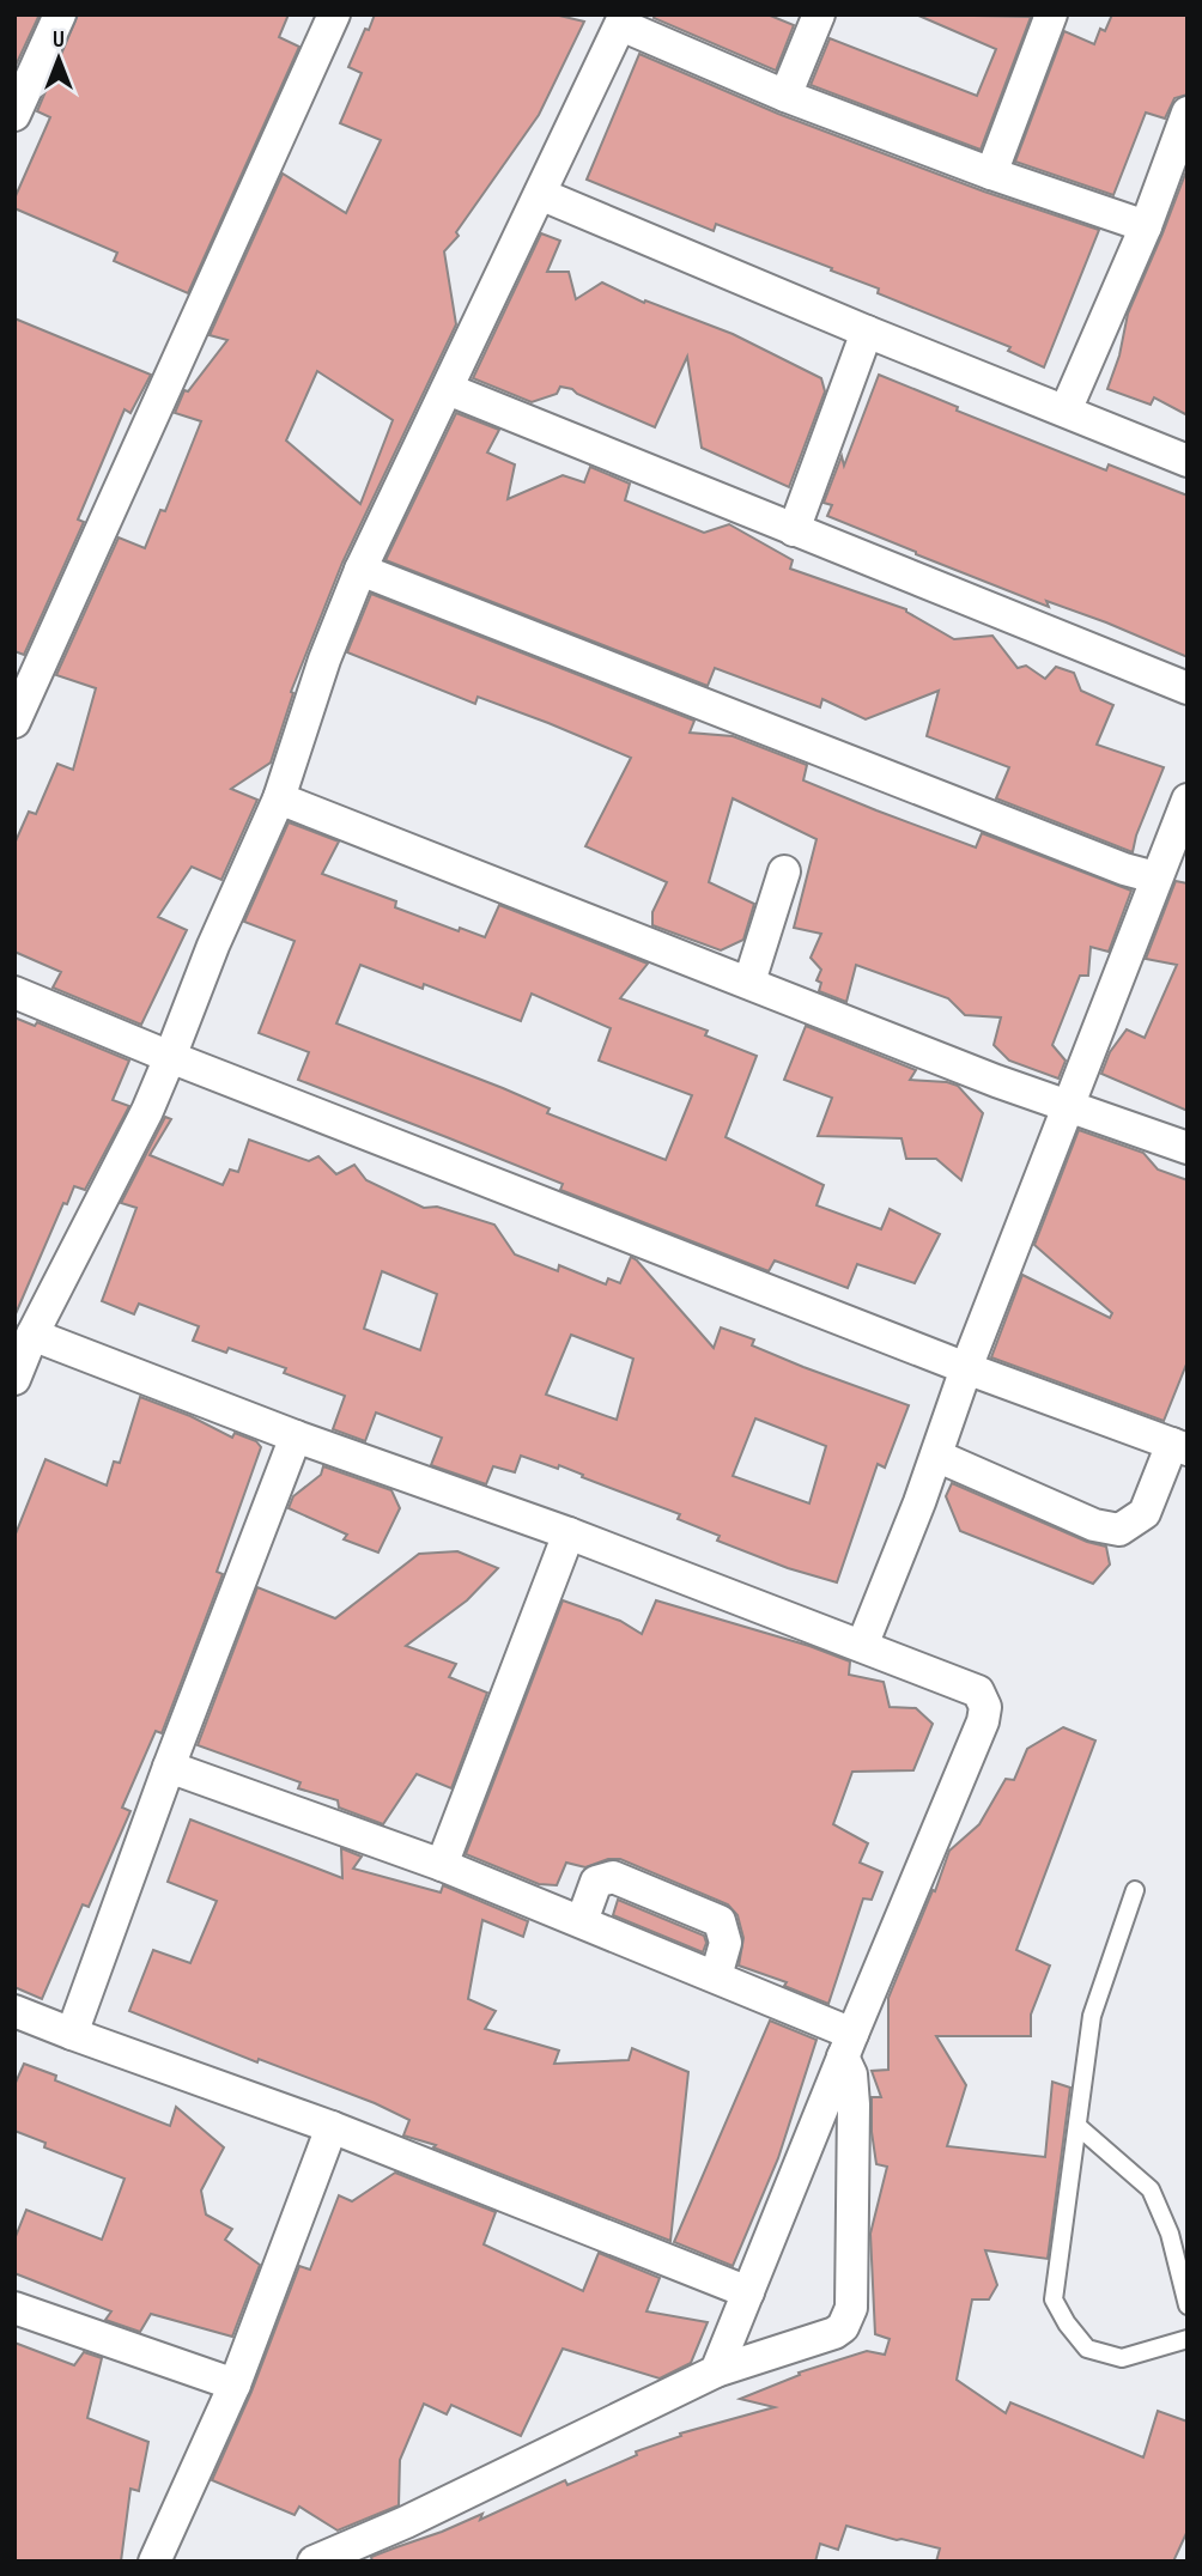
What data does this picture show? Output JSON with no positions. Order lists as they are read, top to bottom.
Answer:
{
  "north": "top"
}
